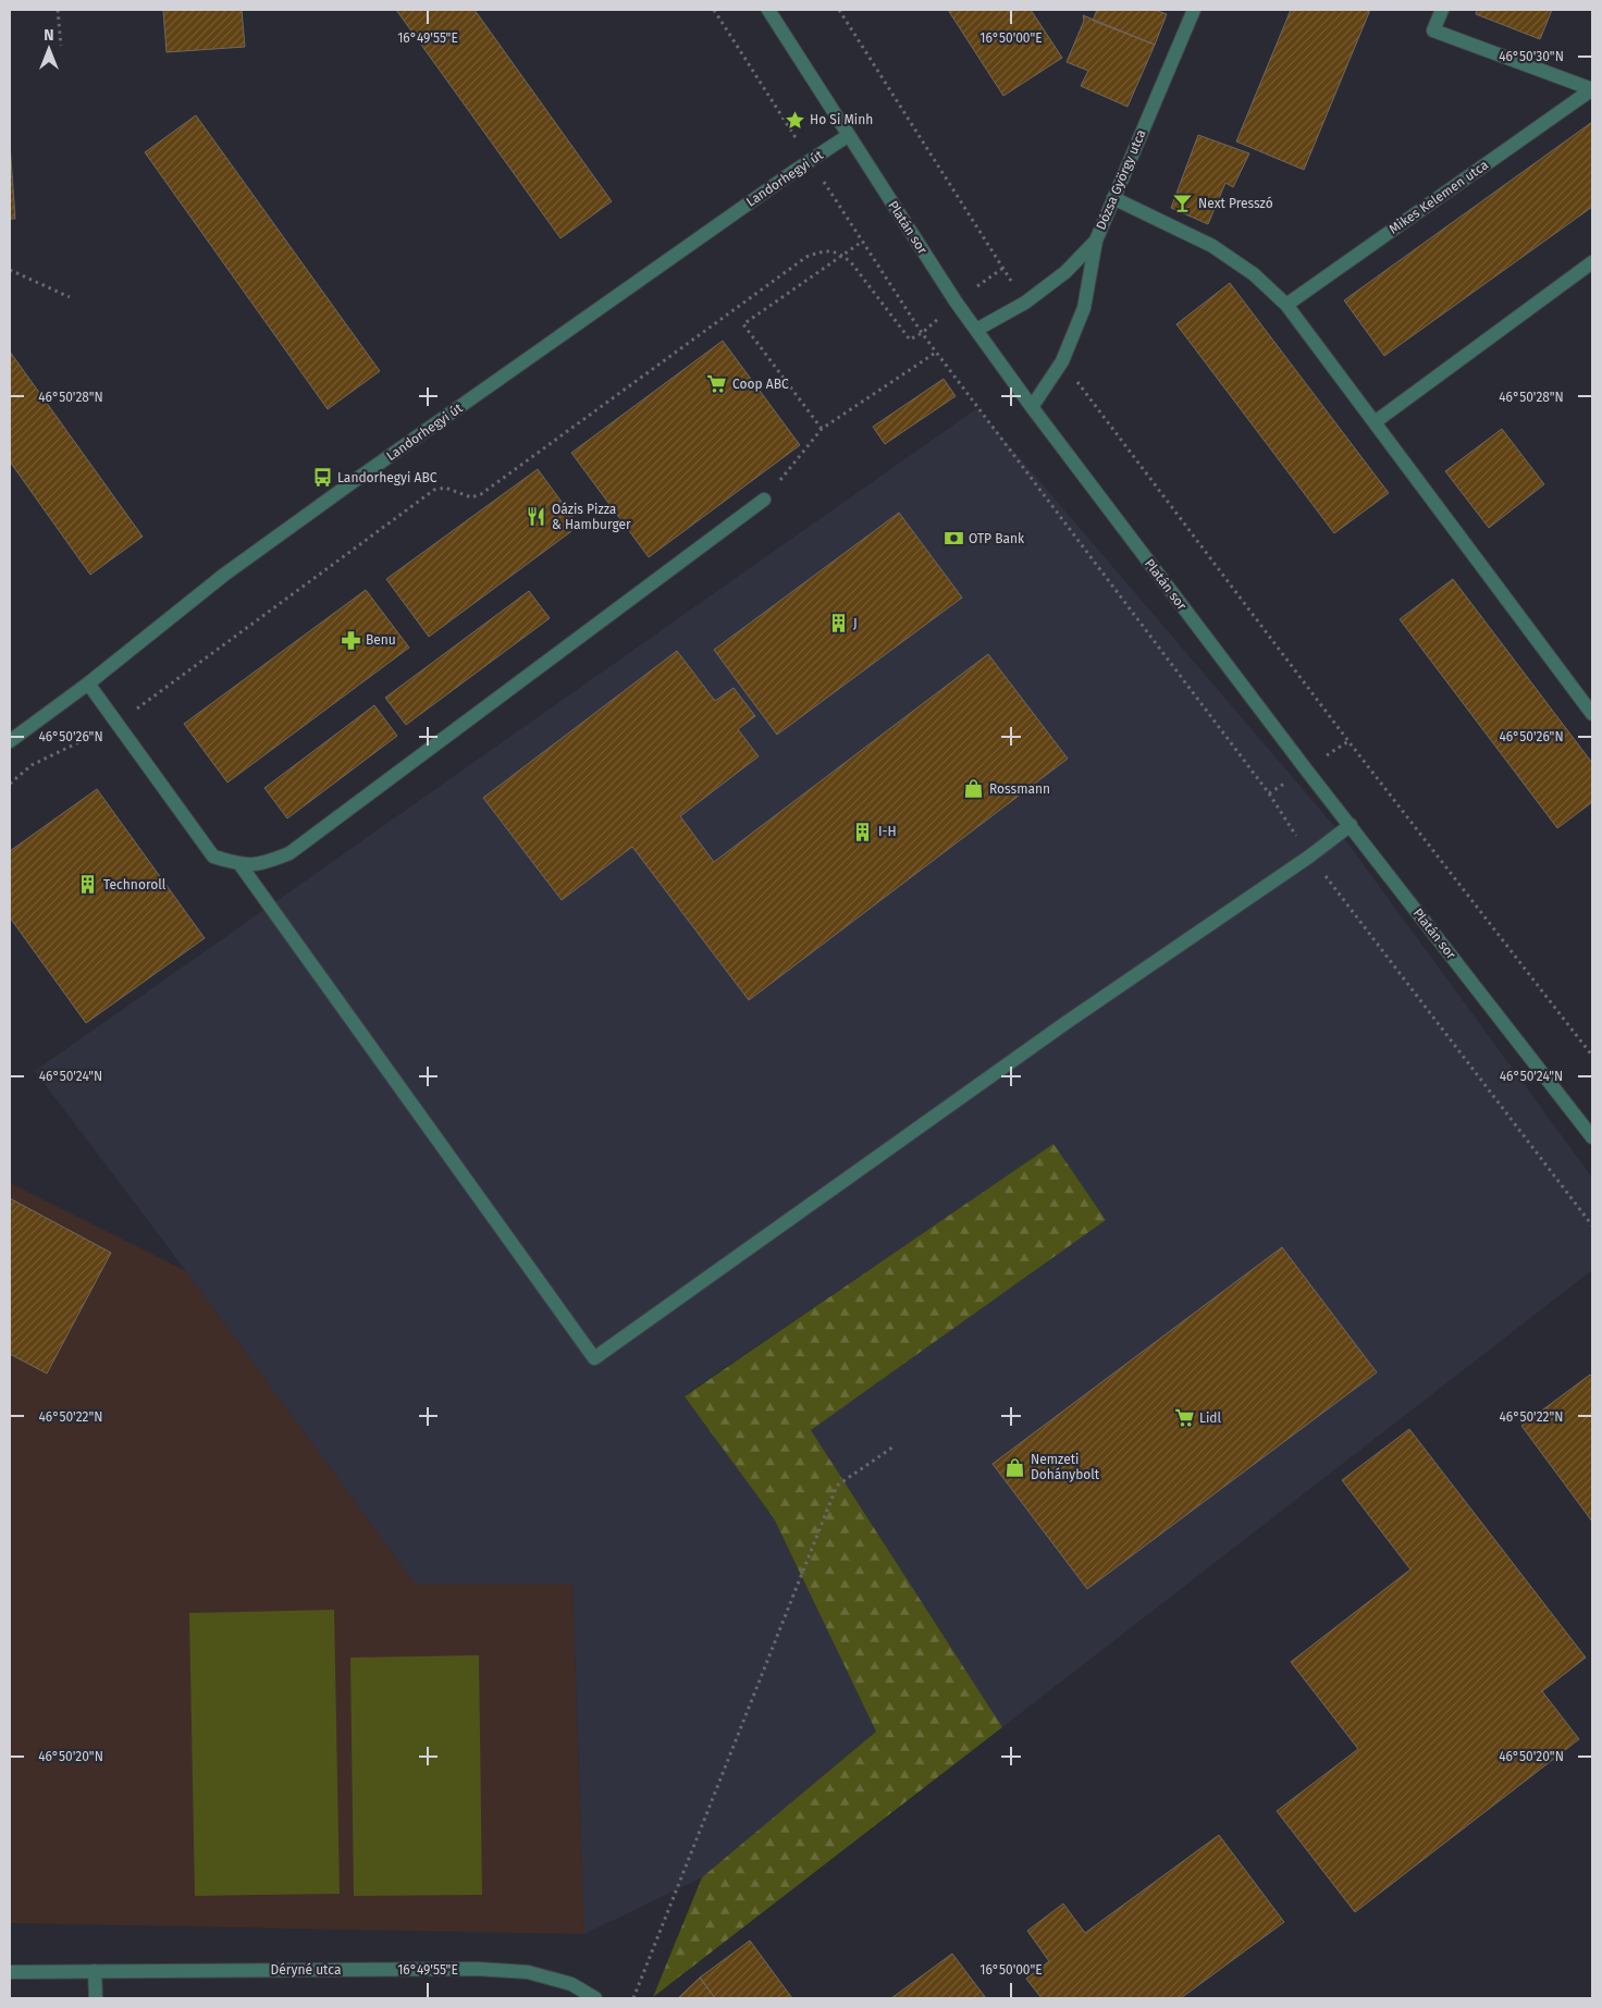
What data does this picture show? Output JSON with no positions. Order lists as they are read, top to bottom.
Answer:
{
  "streets": {
    "street": [
      "Landorhegyi út",
      "Dózsa György utca",
      "Mikes Kelemen utca",
      "Platán sor",
      "Déryné utca"
    ]
  },
  "crossings": [
    ["Landorhegyi út", "Platán sor"],
    ["Dózsa György utca", "Platán sor"]
  ],
  "places": {
    "place": ["Ho Si Minh"],
    "bar": ["Next Presszó"],
    "supermarket": ["Coop ABC", "Lidl"],
    "bus stop": ["Landorhegyi ABC"],
    "restaurant": ["Oázis Pizza & Hamburger"],
    "bank": ["OTP Bank"],
    "building": ["J", "I-H", "Technoroll"],
    "pharmacy": ["Benu"],
    "shop": ["Rossmann", "Nemzeti Dohánybolt"]
  },
  "north": "top",
  "coordinates": [
    "16°49'55\"E",
    "16°50'00\"E",
    "46°50'30\"N",
    "46°50'28\"N",
    "46°50'26\"N",
    "46°50'24\"N",
    "46°50'22\"N",
    "46°50'20\"N"
  ]
}
